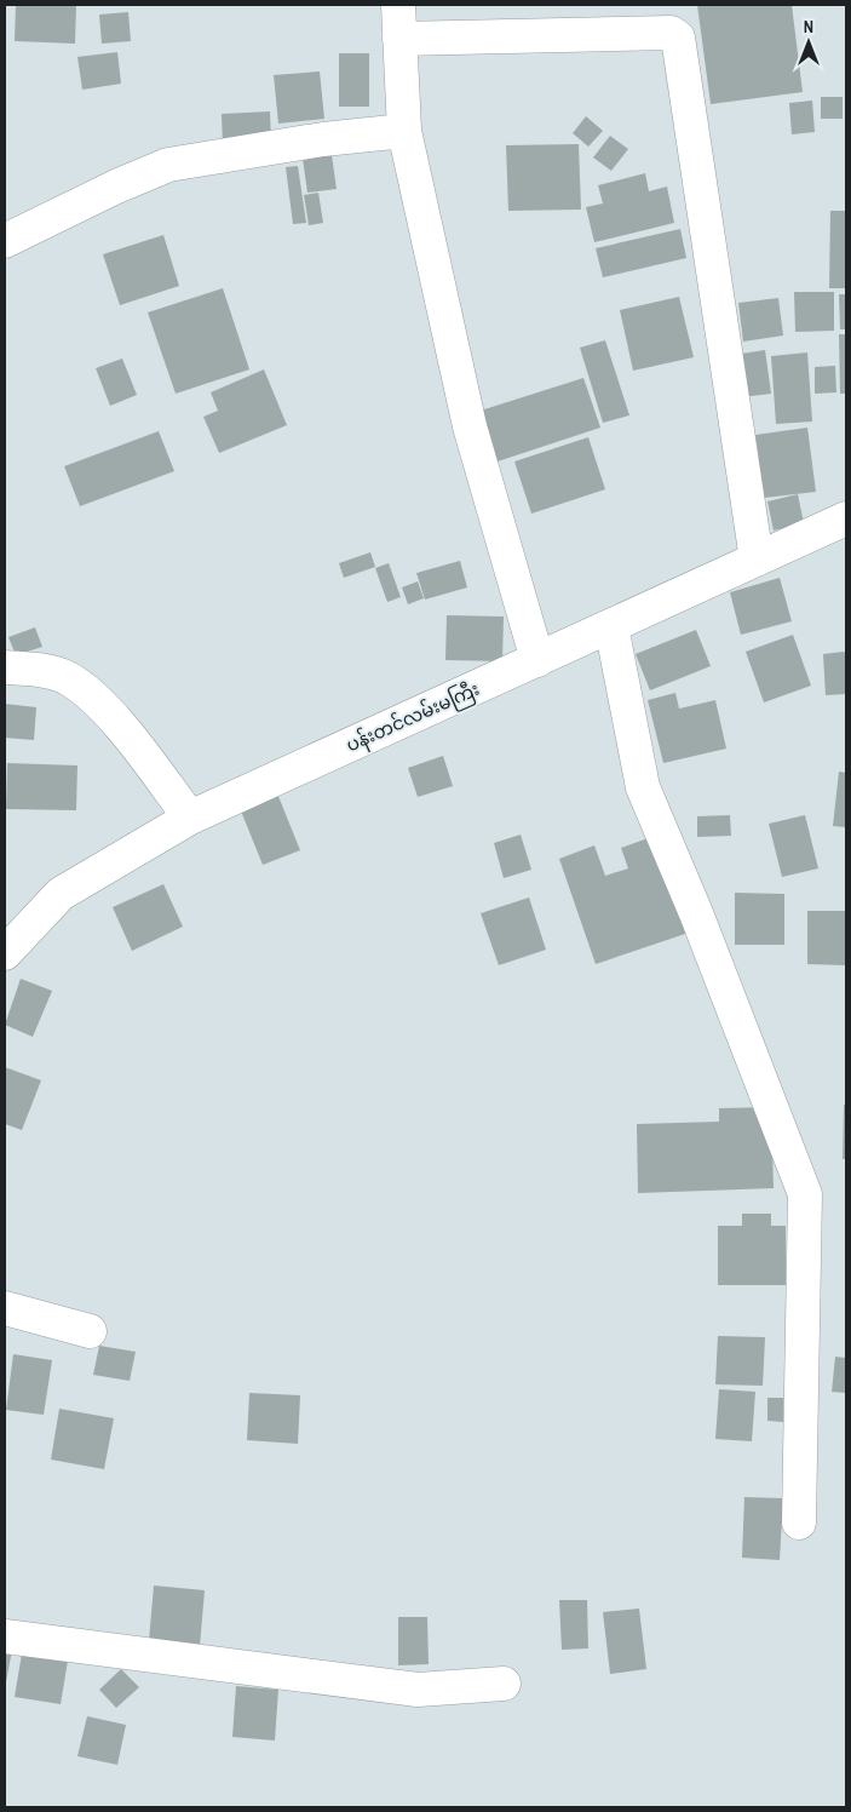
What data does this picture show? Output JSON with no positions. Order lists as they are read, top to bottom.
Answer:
{
  "streets": {
    "street": ["ပန်းတင်လမ်းမကြီး"]
  },
  "north": "top"
}
